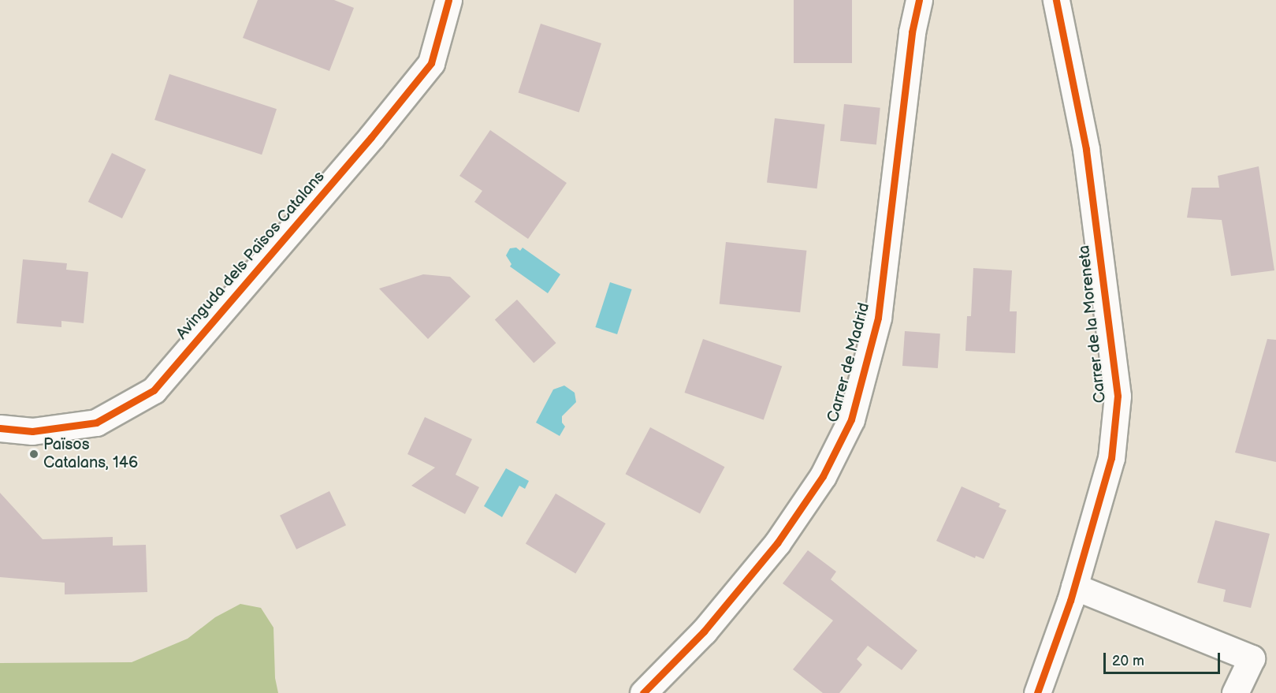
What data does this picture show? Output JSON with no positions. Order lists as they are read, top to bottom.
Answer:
{
  "streets": {
    "street": ["Avinguda dels Països Catalans", "Carrer de la Moreneta", "Carrer de Madrid"]
  },
  "places": ["Països Catalans, 146"],
  "scale_bar": "20 m"
}
